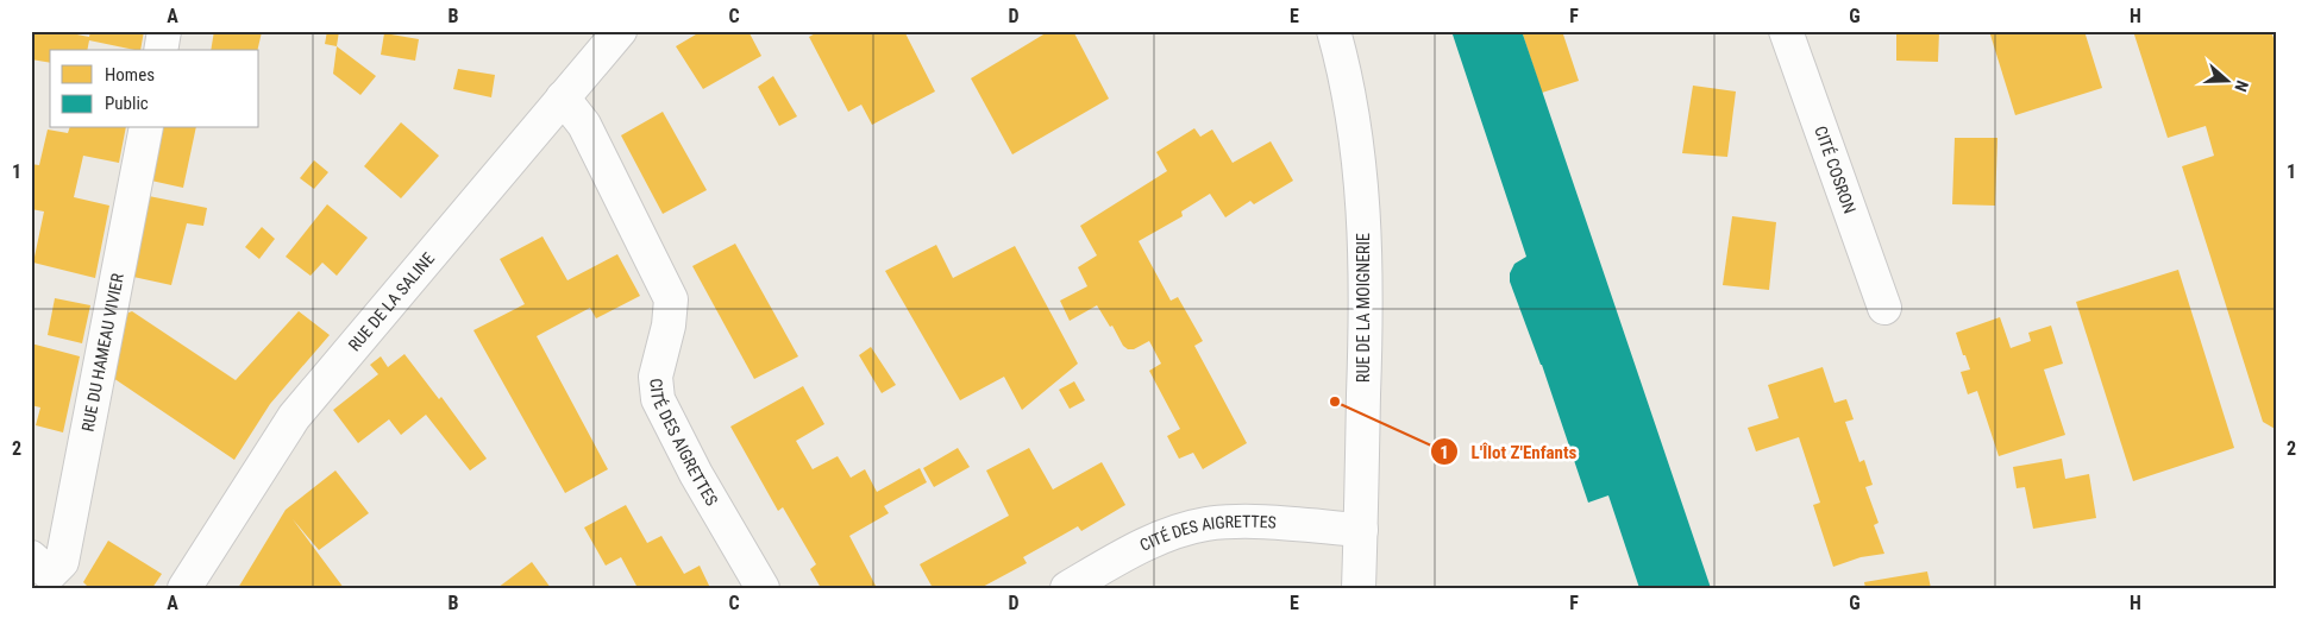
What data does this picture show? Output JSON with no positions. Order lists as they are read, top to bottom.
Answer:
{
  "streets": {
    "street": [
      "CITÉ COSRON",
      "RUE DE LA SALINE",
      "RUE DE LA MOIGNERIE",
      "RUE DU HAMEAU VIVIER",
      "CITÉ DES AIGRETTES"
    ]
  },
  "crossings": [
    ["RUE DE LA SALINE", "CITÉ DES AIGRETTES"],
    ["RUE DE LA MOIGNERIE", "CITÉ DES AIGRETTES"]
  ],
  "places": ["L'Îlot Z'Enfants"],
  "legend": ["Homes", "Public"],
  "north": "right",
  "grid": {
    "columns": [
      "A",
      "B",
      "C",
      "D",
      "E",
      "F",
      "G",
      "H"
    ],
    "rows": ["1", "2"]
  }
}
